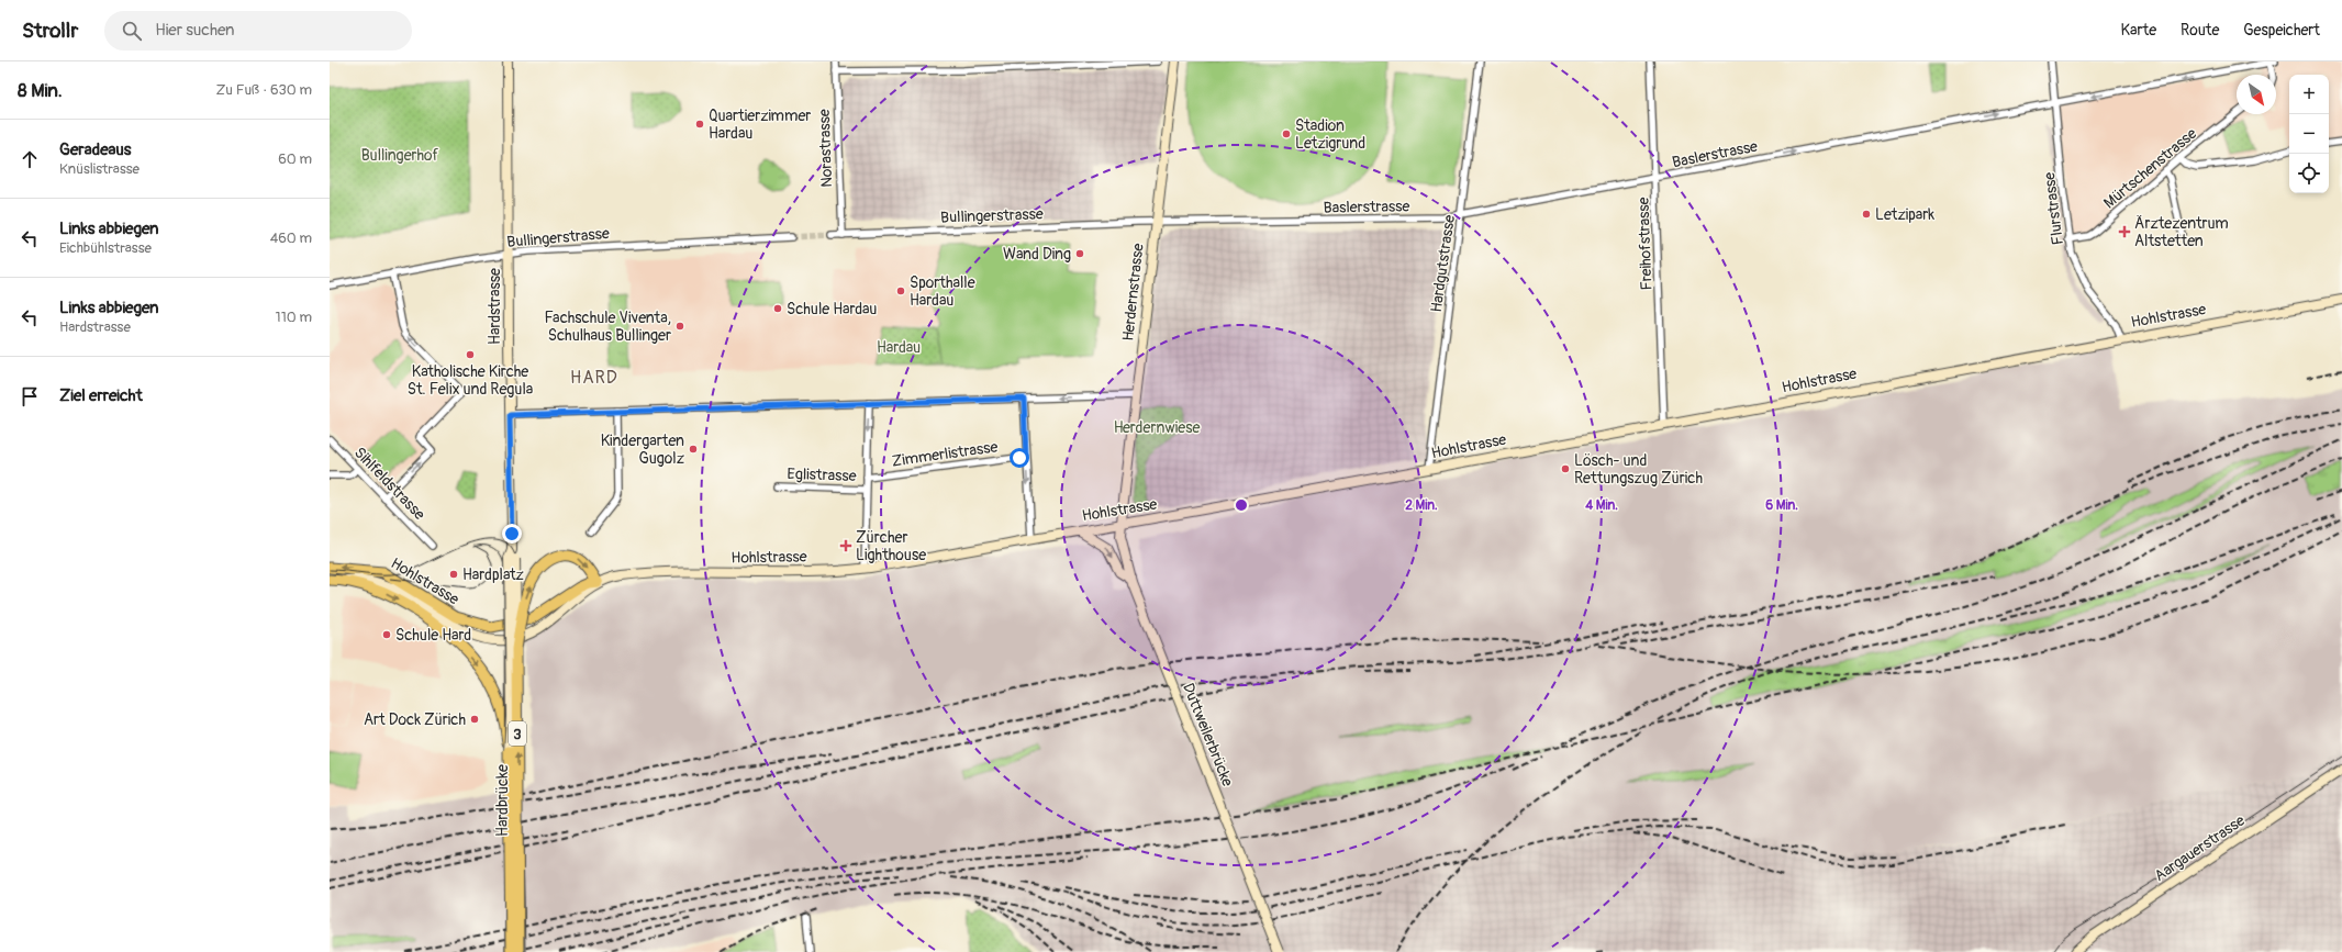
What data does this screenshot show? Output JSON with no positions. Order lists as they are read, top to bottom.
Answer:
{
  "streets": {
    "main road": ["Hohlstrasse", "3", "Hardbrücke"],
    "street": [
      "Norastrasse",
      "Baslerstrasse",
      "Mürtschenstrasse",
      "Flurstrasse",
      "Bullingerstrasse",
      "Freihofstrasse",
      "Hardgutstrasse",
      "Herdernstrasse",
      "Hardstrasse",
      "Zimmerlistrasse",
      "Eglistrasse",
      "Sihlfeldstrasse",
      "Duttweilerbrücke",
      "Aargauerstrasse"
    ]
  },
  "crossings": [
    ["Norastrasse", "Bullingerstrasse"],
    ["Baslerstrasse", "Flurstrasse"],
    ["Baslerstrasse", "Bullingerstrasse"],
    ["Baslerstrasse", "Freihofstrasse"],
    ["Baslerstrasse", "Hardgutstrasse"],
    ["Baslerstrasse", "Herdernstrasse"],
    ["Mürtschenstrasse", "Flurstrasse"],
    ["Flurstrasse", "Hohlstrasse"],
    ["Bullingerstrasse", "Herdernstrasse"],
    ["Bullingerstrasse", "Hardstrasse"],
    ["Freihofstrasse", "Hohlstrasse"],
    ["Hardgutstrasse", "Hohlstrasse"],
    ["Herdernstrasse", "Hohlstrasse"],
    ["Herdernstrasse", "Duttweilerbrücke"],
    ["Hardstrasse", "Hardbrücke"],
    ["Hohlstrasse", "Eglistrasse"],
    ["Hohlstrasse", "Duttweilerbrücke"],
    ["Hohlstrasse", "Hardbrücke"],
    ["Zimmerlistrasse", "Eglistrasse"]
  ],
  "districts": ["HARD"],
  "parks": ["Bullingerhof", "Hardau", "Herdernwiese"],
  "places": {
    "other": [
      "Quartierzimmer Hardau",
      "Stadion Letzigrund",
      "Letzipark",
      "Wand Ding",
      "Sporthalle Hardau",
      "Schule Hardau",
      "Fachschule Viventa, Schulhaus Bullinger",
      "Katholische Kirche St. Felix und Regula",
      "Kindergarten Gugolz",
      "Lösch- und Rettungszug Zürich",
      "Hardplatz",
      "Schule Hard",
      "Art Dock Zürich"
    ],
    "health": ["Ärztezentrum Altstetten", "Zürcher Lighthouse"]
  },
  "north": "bottom right",
  "page": {
    "header": "Strollr",
    "search": "Hier suchen",
    "nav": ["Karte", "Route", "Gespeichert"],
    "heading": ["8 Min.", "Zu Fuß · 630 m"],
    "map_buttons": ["+", "−"],
    "list": [
      ["Geradeaus", "Knüslistrasse", "60 m"],
      ["Links abbiegen", "Eichbühlstrasse", "460 m"],
      ["Links abbiegen", "Hardstrasse", "110 m"],
      "Ziel erreicht"
    ]
  },
  "rings": ["2 Min.", "4 Min.", "6 Min."]
}
